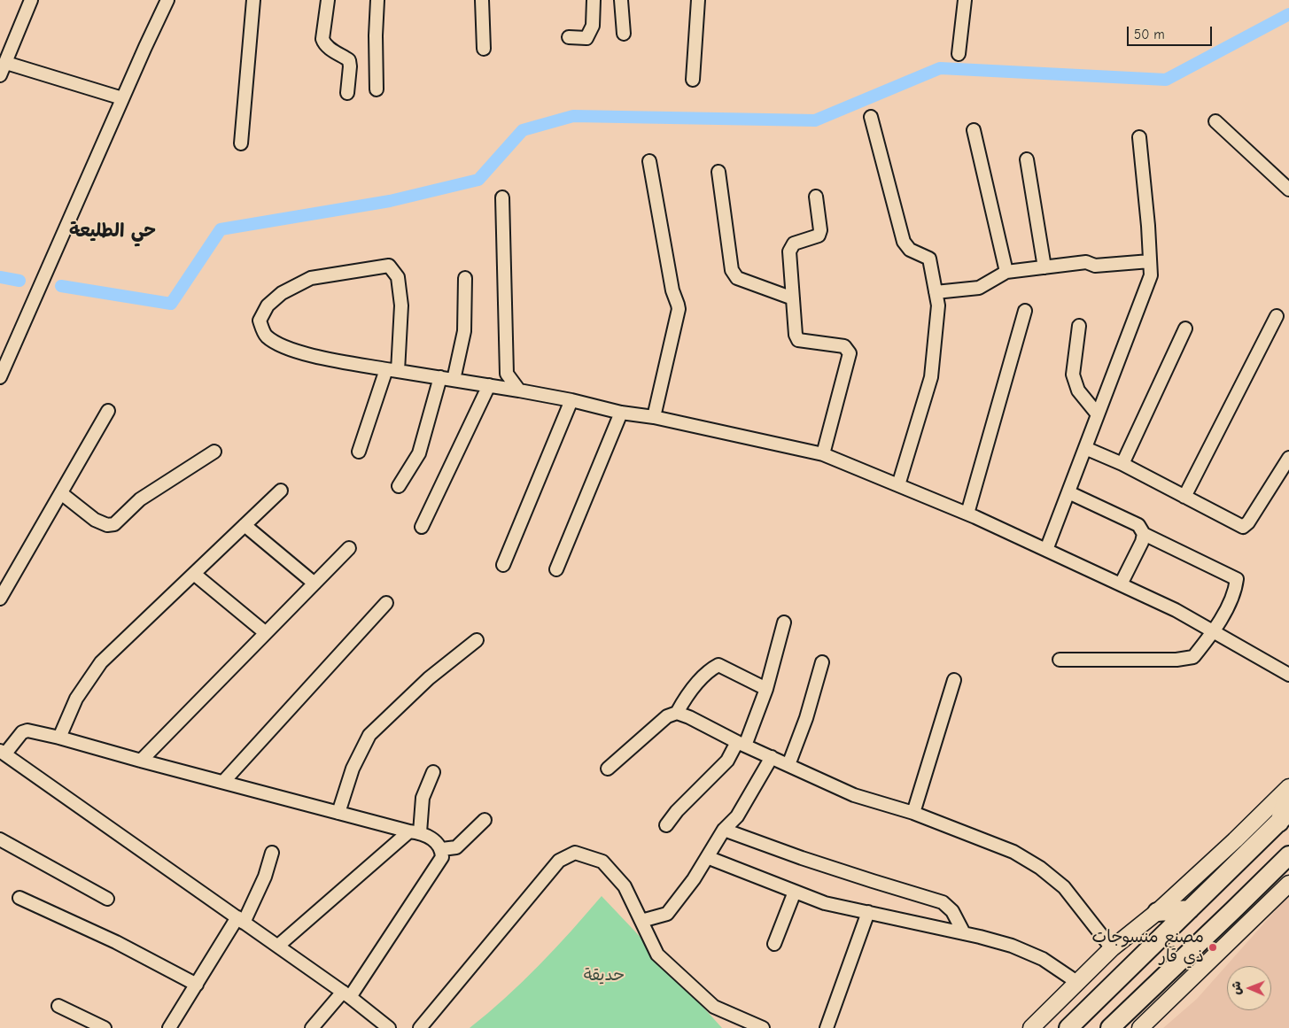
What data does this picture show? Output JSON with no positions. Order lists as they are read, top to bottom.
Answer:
{
  "districts": ["حي الطليعة"],
  "parks": ["حديقة"],
  "places": ["مصنع منسوجات ذي قار"],
  "scale_bar": "50 m",
  "north": "left"
}
